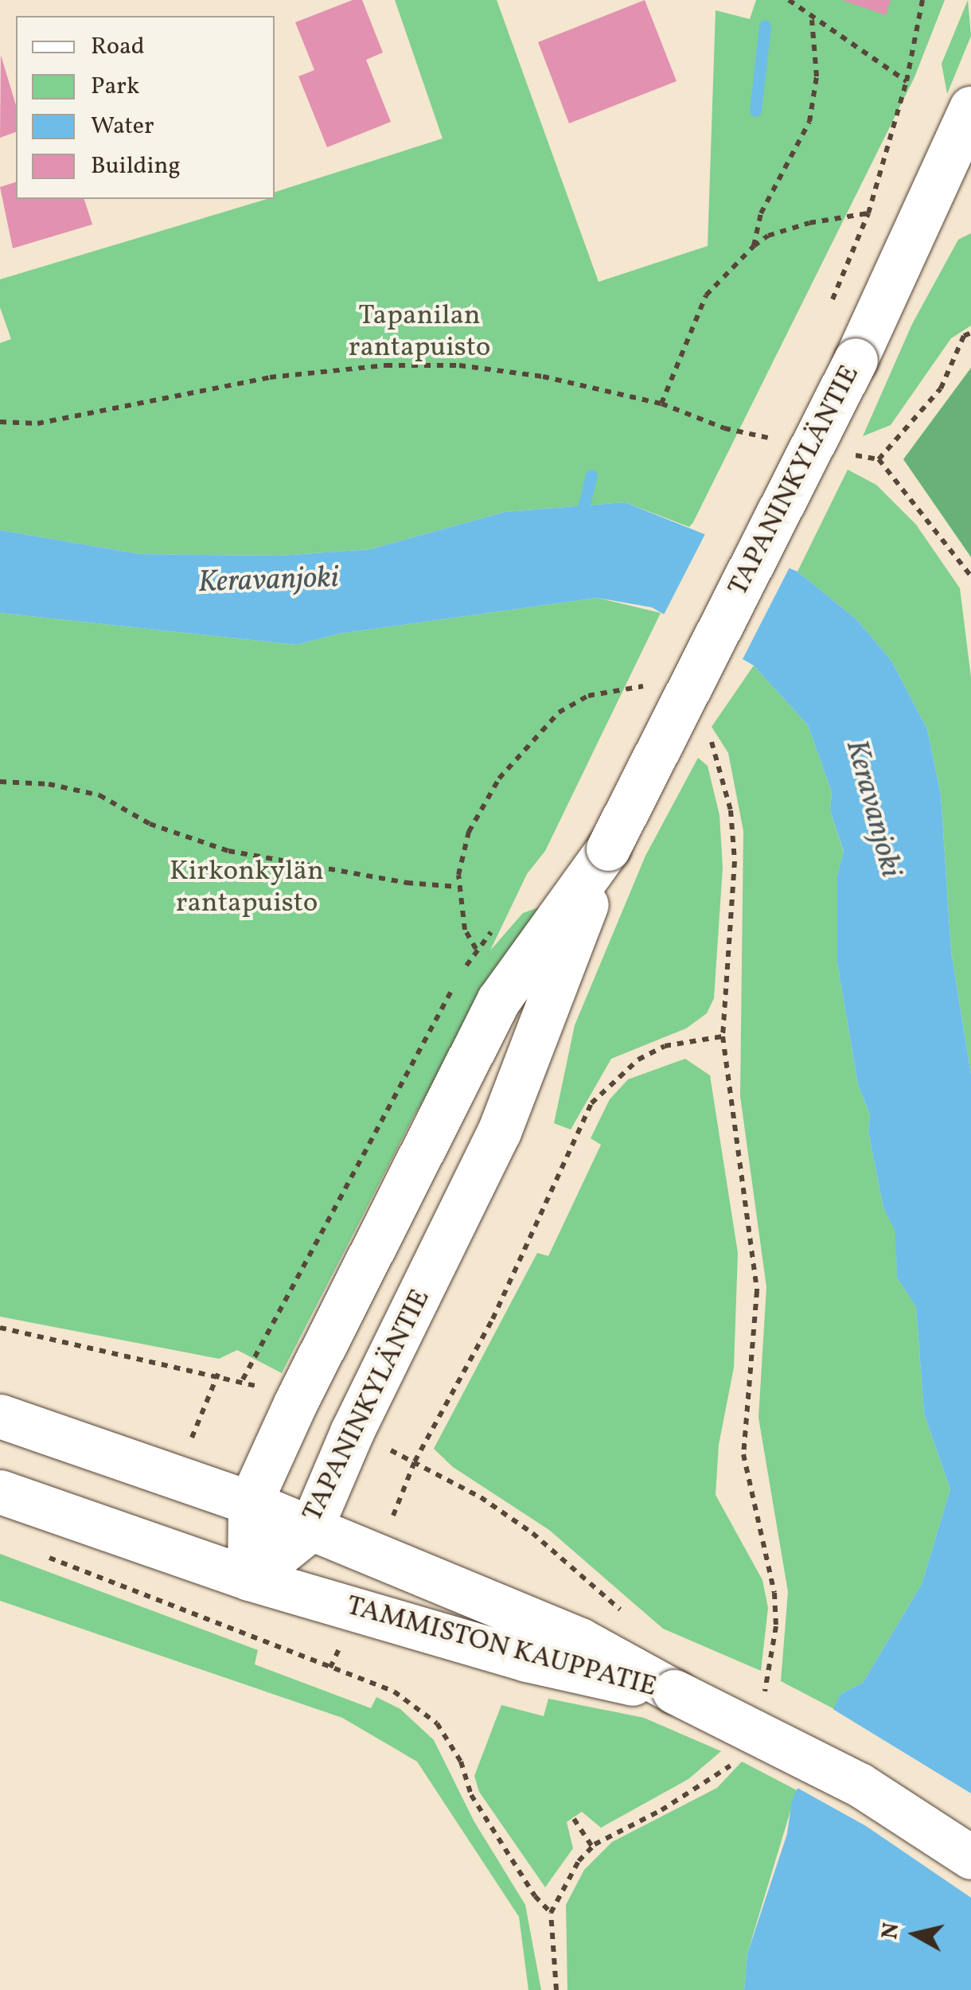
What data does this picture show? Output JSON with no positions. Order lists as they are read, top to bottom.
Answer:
{
  "streets": {
    "main road": ["TAPANINKYLÄNTIE", "TAMMISTON KAUPPATIE"]
  },
  "crossings": [
    ["TAPANINKYLÄNTIE", "TAMMISTON KAUPPATIE"]
  ],
  "water": ["Keravanjoki"],
  "parks": ["Tapanilan rantapuisto", "Kirkonkylän rantapuisto"],
  "legend": [
    "Road",
    "Park",
    "Water",
    "Building"
  ],
  "north": "left"
}
